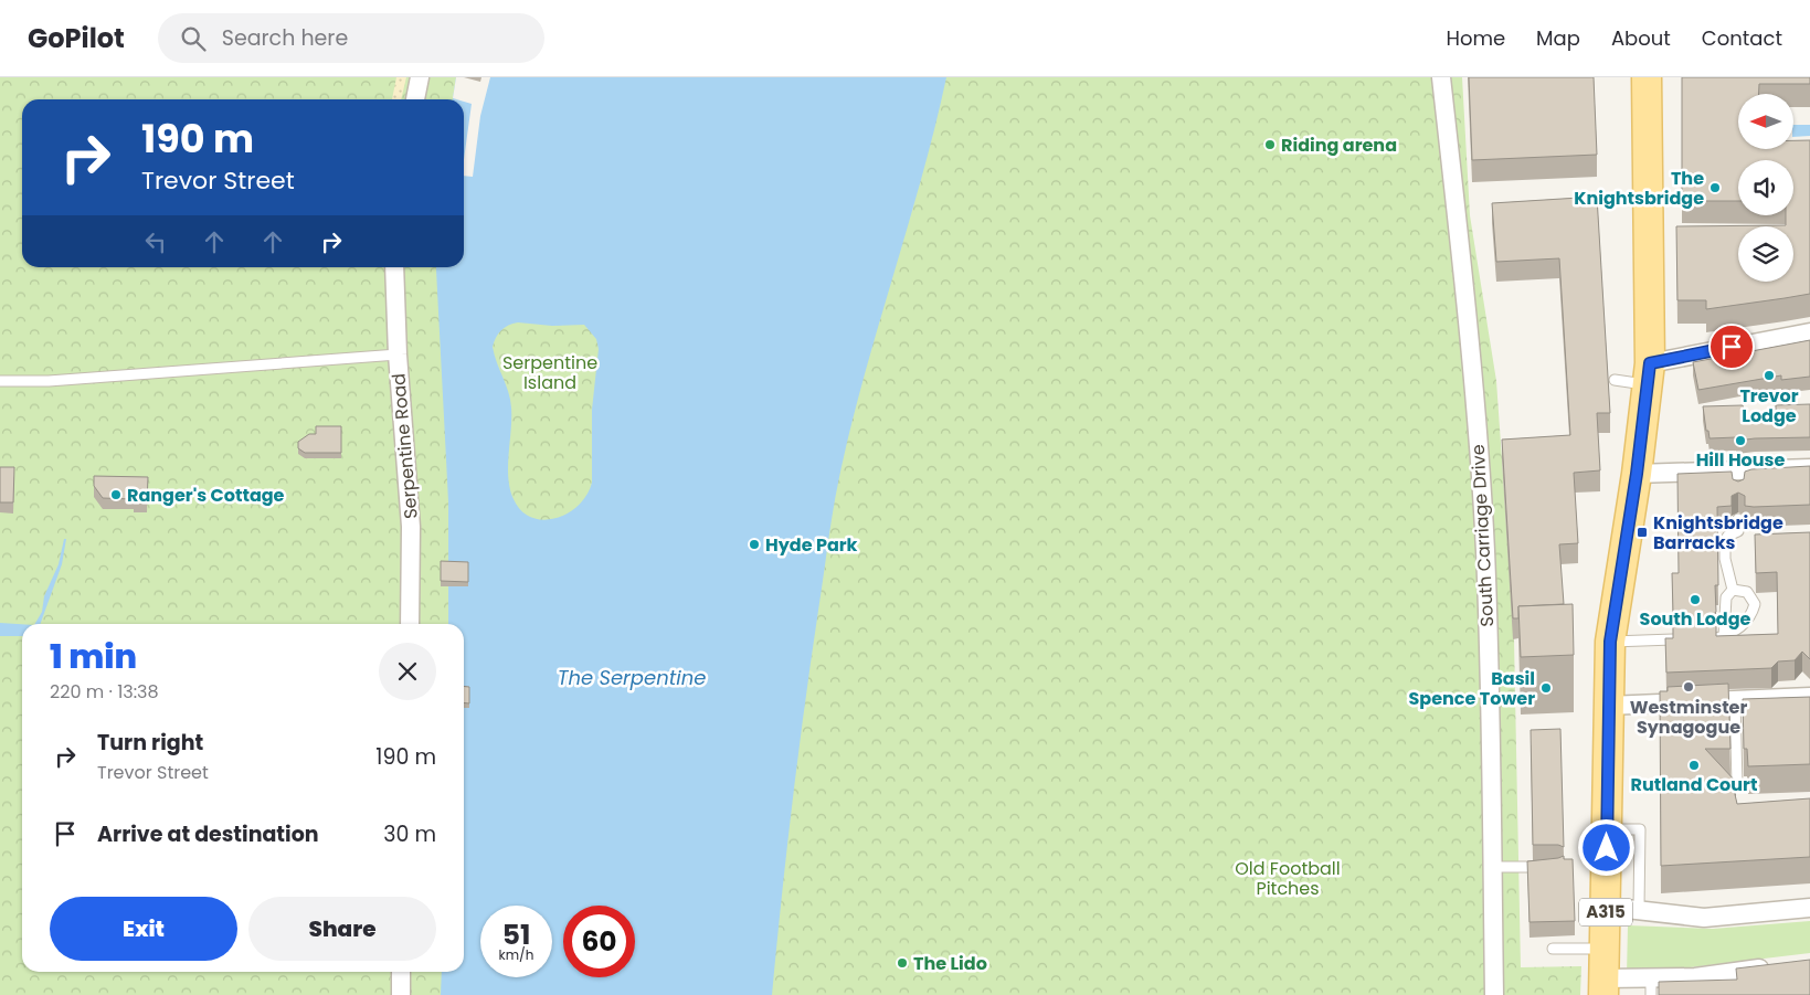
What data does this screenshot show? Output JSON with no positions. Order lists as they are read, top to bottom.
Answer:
{
  "streets": {
    "main road": ["A315"],
    "street": ["Serpentine Road", "South Carriage Drive"]
  },
  "water": ["The Serpentine"],
  "parks": ["Serpentine Island", "Old Football Pitches"],
  "places": {
    "other": [
      "Riding arena",
      "The Knightsbridge",
      "Trevor Lodge",
      "Hill House",
      "Ranger's Cottage",
      "Hyde Park",
      "South Lodge",
      "Westminster Synagogue",
      "Basil Spence Tower",
      "Rutland Court",
      "The Lido"
    ],
    "transit": ["Knightsbridge Barracks"]
  },
  "north": "left",
  "page": {
    "header": "GoPilot",
    "search": "Search here",
    "nav": [
      "Home",
      "Map",
      "About",
      "Contact"
    ],
    "turn": ["190 m", "Trevor Street"],
    "heading": ["1 min", "220 m · 13:38"],
    "list": [
      {
        "name": "Turn right",
        "note": "Trevor Street",
        "value": "190 m"
      },
      {
        "name": "Arrive at destination",
        "value": "30 m"
      }
    ],
    "buttons": ["Exit", "Share"],
    "speed": "51 km/h",
    "limit": "60"
  }
}
